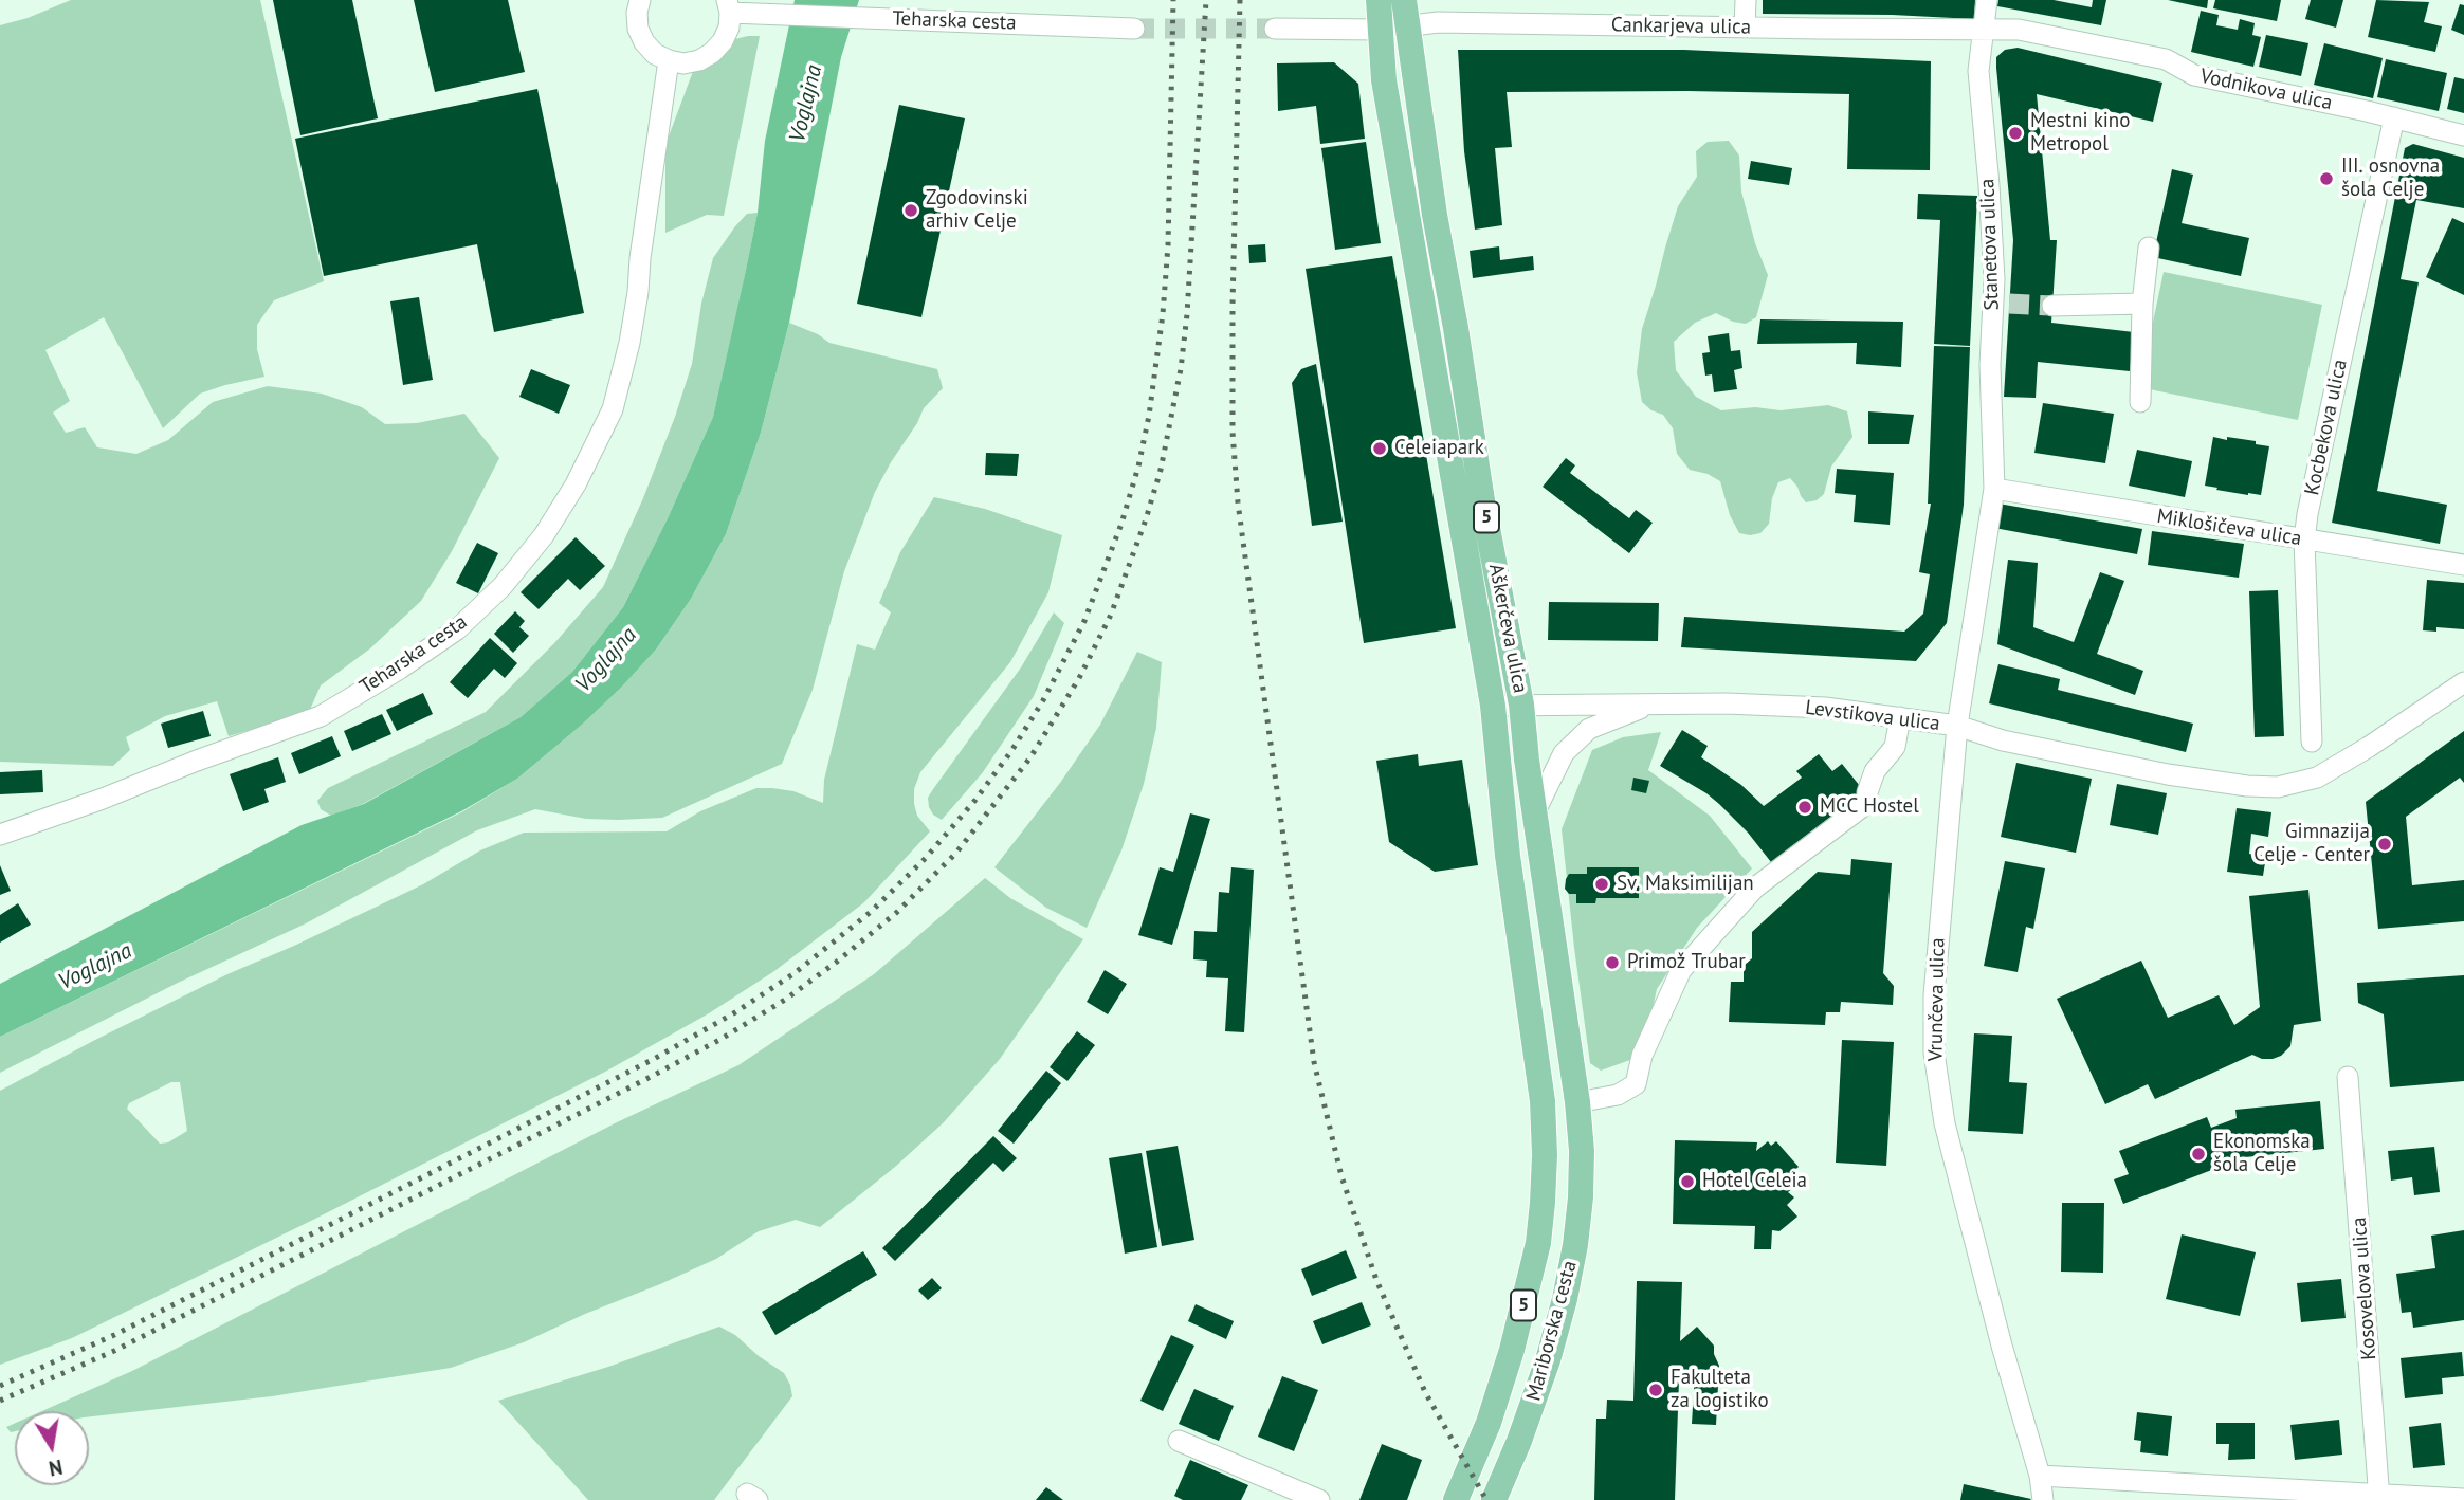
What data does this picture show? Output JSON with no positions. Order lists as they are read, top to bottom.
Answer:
{
  "streets": {
    "main road": ["5", "Aškerčeva ulica", "Mariborska cesta"],
    "street": [
      "Teharska cesta",
      "Cankarjeva ulica",
      "Vodnikova ulica",
      "Stanetova ulica",
      "Kocbekova ulica",
      "Miklošičeva ulica",
      "Levstikova ulica",
      "Vrunčeva ulica",
      "Kosovelova ulica"
    ]
  },
  "crossings": [
    ["Cankarjeva ulica", "Vodnikova ulica"],
    ["Cankarjeva ulica", "Stanetova ulica"],
    ["Cankarjeva ulica", "5"],
    ["Cankarjeva ulica", "Aškerčeva ulica"],
    ["Vodnikova ulica", "Stanetova ulica"],
    ["Vodnikova ulica", "Kocbekova ulica"],
    ["Stanetova ulica", "Miklošičeva ulica"],
    ["Stanetova ulica", "Vrunčeva ulica"],
    ["Kocbekova ulica", "Miklošičeva ulica"],
    ["5", "Aškerčeva ulica"],
    ["Miklošičeva ulica", "Vrunčeva ulica"],
    ["Aškerčeva ulica", "Levstikova ulica"],
    ["Aškerčeva ulica", "Mariborska cesta"],
    ["Levstikova ulica", "Vrunčeva ulica"]
  ],
  "water": ["Voglajna"],
  "places": [
    "Mestni kino Metropol",
    "III. osnovna šola Celje",
    "Zgodovinski arhiv Celje",
    "Celeiapark",
    "MCC Hostel",
    "Gimnazija Celje - Center",
    "Sv. Maksimilijan",
    "Primož Trubar",
    "Ekonomska šola Celje",
    "Hotel Celeia",
    "Fakulteta za logistiko"
  ],
  "north": "bottom"
}
